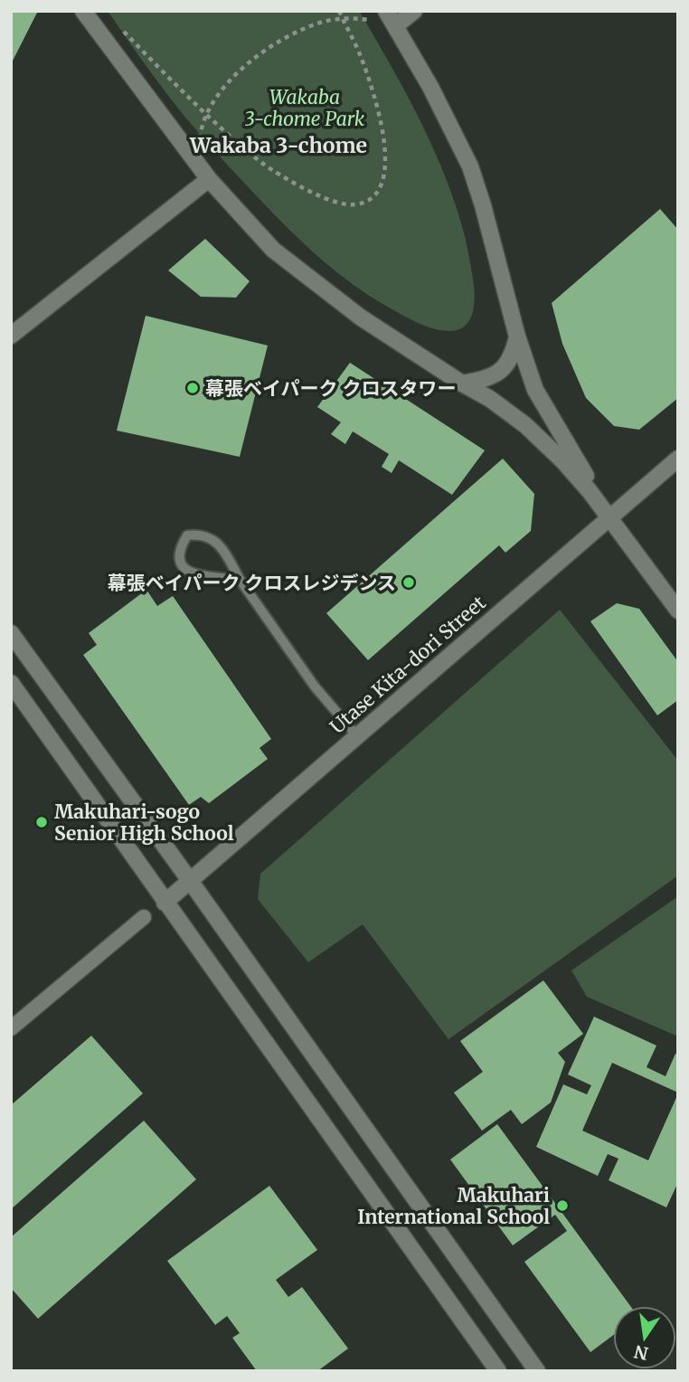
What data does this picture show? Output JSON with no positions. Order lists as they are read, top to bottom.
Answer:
{
  "streets": {
    "street": ["Utase Kita-dori Street"]
  },
  "districts": ["Wakaba 3-chome"],
  "parks": ["Wakaba 3-chome Park"],
  "places": [
    "幕張ベイパーク クロスタワー",
    "幕張ベイパーク クロスレジデンス",
    "Makuhari-sogo Senior High School",
    "Makuhari International School"
  ],
  "north": "bottom"
}
